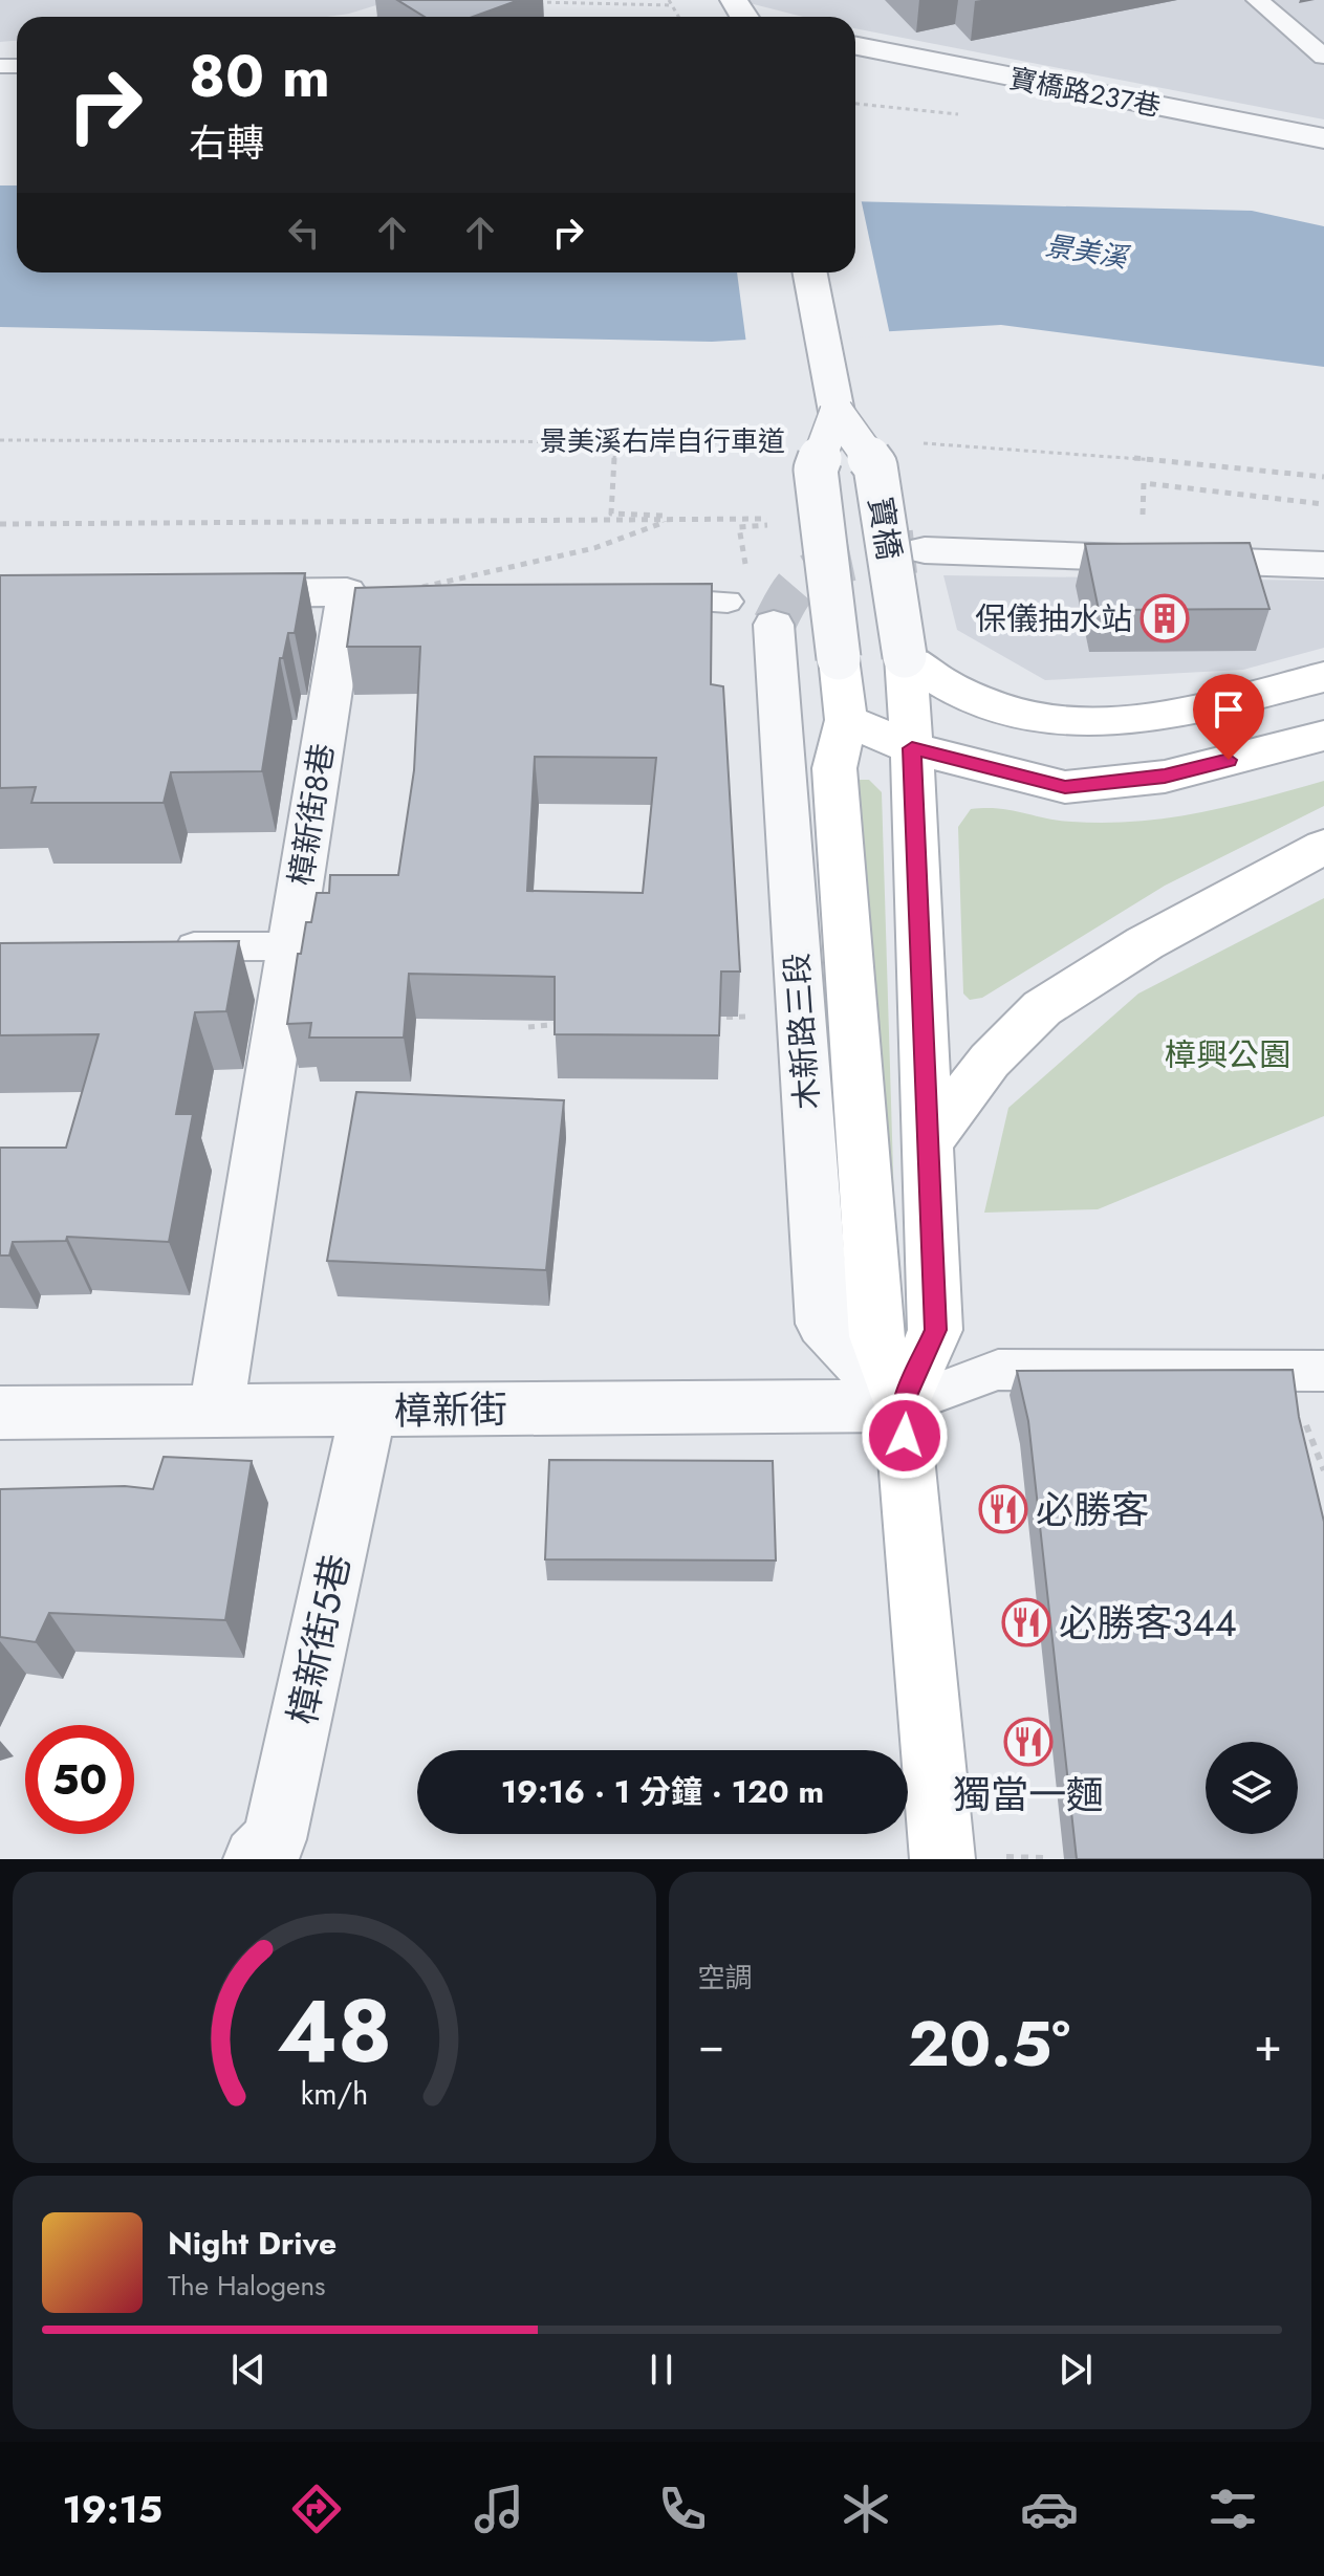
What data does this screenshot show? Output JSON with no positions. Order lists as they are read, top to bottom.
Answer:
{
  "streets": {
    "main road": ["木新路三段"],
    "street": [
      "寶橋路237巷",
      "寶橋",
      "樟新街8巷",
      "樟新街",
      "樟新街5巷"
    ],
    "path": ["景美溪右岸自行車道"]
  },
  "crossings": [
    ["寶橋", "木新路三段"],
    ["樟新街8巷", "樟新街"],
    ["木新路三段", "樟新街"],
    ["樟新街", "樟新街5巷"]
  ],
  "water": ["景美溪"],
  "parks": ["樟興公園"],
  "places": {
    "building": ["保儀抽水站"],
    "restaurant": ["必勝客", "必勝客344", "獨當一麵"]
  },
  "page": {
    "turn": ["80 m", "右轉"],
    "limit": "50",
    "trip": "19:16 · 1 分鐘 · 120 m",
    "tile": "空調",
    "heat": ["−", "20.5°", "+"],
    "song": ["Night Drive", "The Halogens"],
    "tabs": "19:15",
    "gauge": ["48", "km/h"]
  }
}
